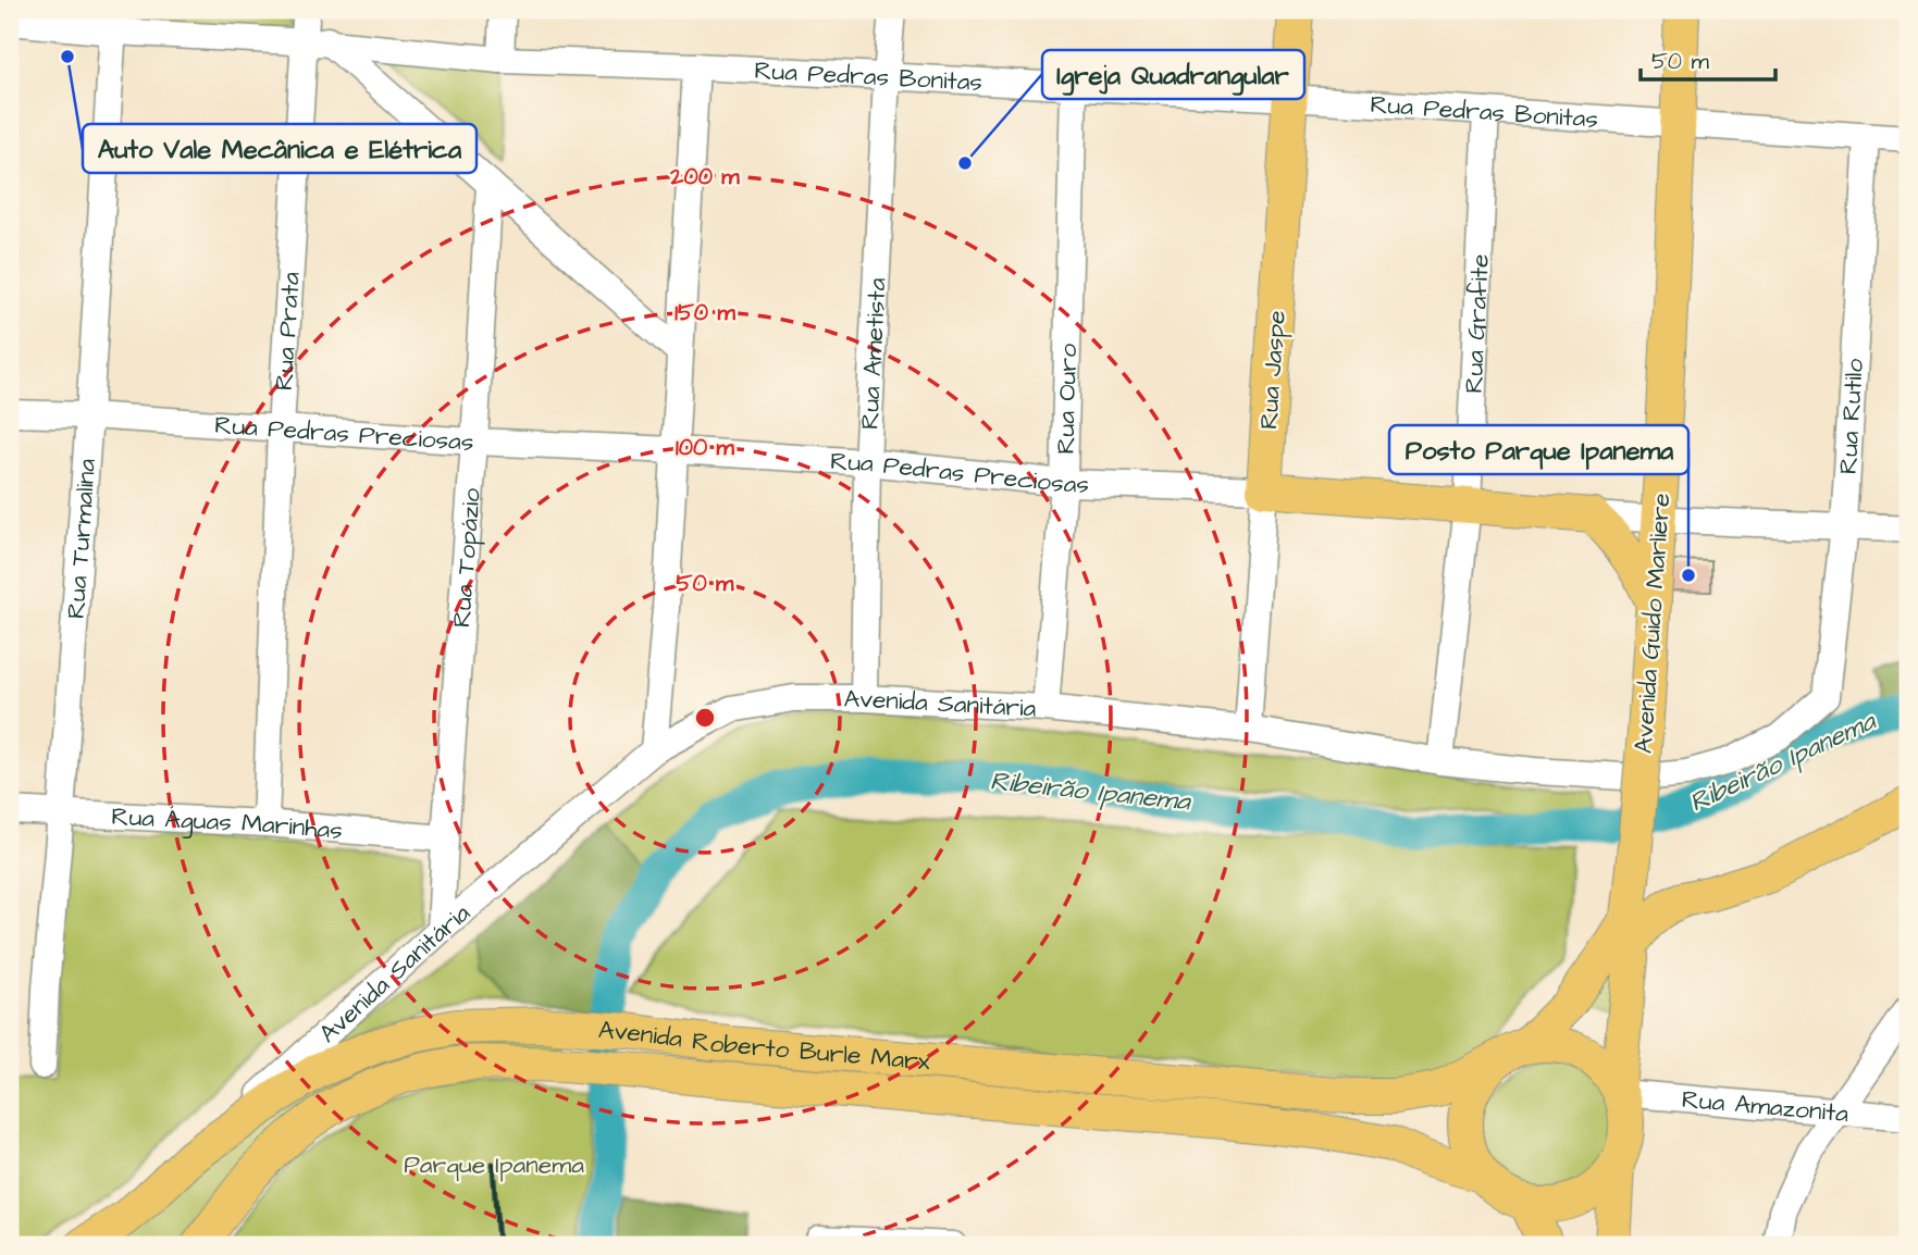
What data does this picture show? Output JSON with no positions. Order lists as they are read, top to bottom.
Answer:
{
  "streets": {
    "main road": [
      "Rua Jaspe",
      "Rua Pedras Preciosas",
      "Avenida Guido Marliere",
      "Avenida Roberto Burle Marx"
    ],
    "street": [
      "Rua Pedras Bonitas",
      "Rua Grafite",
      "Rua Prata",
      "Rua Ametista",
      "Rua Ouro",
      "Rua Rutilo",
      "Rua Turmalina",
      "Rua Topázio",
      "Avenida Sanitária",
      "Rua Águas Marinhas",
      "Rua Amazonita"
    ]
  },
  "crossings": [
    ["Rua Pedras Bonitas", "Rua Grafite"],
    ["Rua Pedras Bonitas", "Rua Prata"],
    ["Rua Pedras Bonitas", "Rua Ametista"],
    ["Rua Pedras Bonitas", "Rua Jaspe"],
    ["Rua Pedras Bonitas", "Rua Ouro"],
    ["Rua Pedras Bonitas", "Rua Rutilo"],
    ["Rua Pedras Bonitas", "Rua Turmalina"],
    ["Rua Pedras Bonitas", "Avenida Guido Marliere"],
    ["Rua Grafite", "Rua Pedras Preciosas"],
    ["Rua Grafite", "Avenida Sanitária"],
    ["Rua Prata", "Rua Pedras Preciosas"],
    ["Rua Prata", "Rua Águas Marinhas"],
    ["Rua Ametista", "Rua Pedras Preciosas"],
    ["Rua Ametista", "Avenida Sanitária"],
    ["Rua Jaspe", "Rua Pedras Preciosas"],
    ["Rua Jaspe", "Avenida Sanitária"],
    ["Rua Ouro", "Rua Pedras Preciosas"],
    ["Rua Ouro", "Avenida Sanitária"],
    ["Rua Rutilo", "Rua Pedras Preciosas"],
    ["Rua Rutilo", "Avenida Sanitária"],
    ["Rua Pedras Preciosas", "Rua Turmalina"],
    ["Rua Pedras Preciosas", "Rua Topázio"],
    ["Rua Pedras Preciosas", "Avenida Guido Marliere"],
    ["Rua Turmalina", "Rua Águas Marinhas"],
    ["Rua Topázio", "Avenida Sanitária"],
    ["Rua Topázio", "Rua Águas Marinhas"],
    ["Avenida Guido Marliere", "Avenida Roberto Burle Marx"],
    ["Avenida Guido Marliere", "Rua Amazonita"],
    ["Avenida Sanitária", "Avenida Roberto Burle Marx"],
    ["Avenida Roberto Burle Marx", "Rua Amazonita"]
  ],
  "water": ["Ribeirão Ipanema"],
  "parks": ["Parque Ipanema"],
  "places": ["Auto Vale Mecânica e Elétrica", "Igreja Quadrangular", "Posto Parque Ipanema"],
  "scale_bar": "50 m",
  "rings": [
    "200 m",
    "150 m",
    "100 m",
    "50 m"
  ]
}
